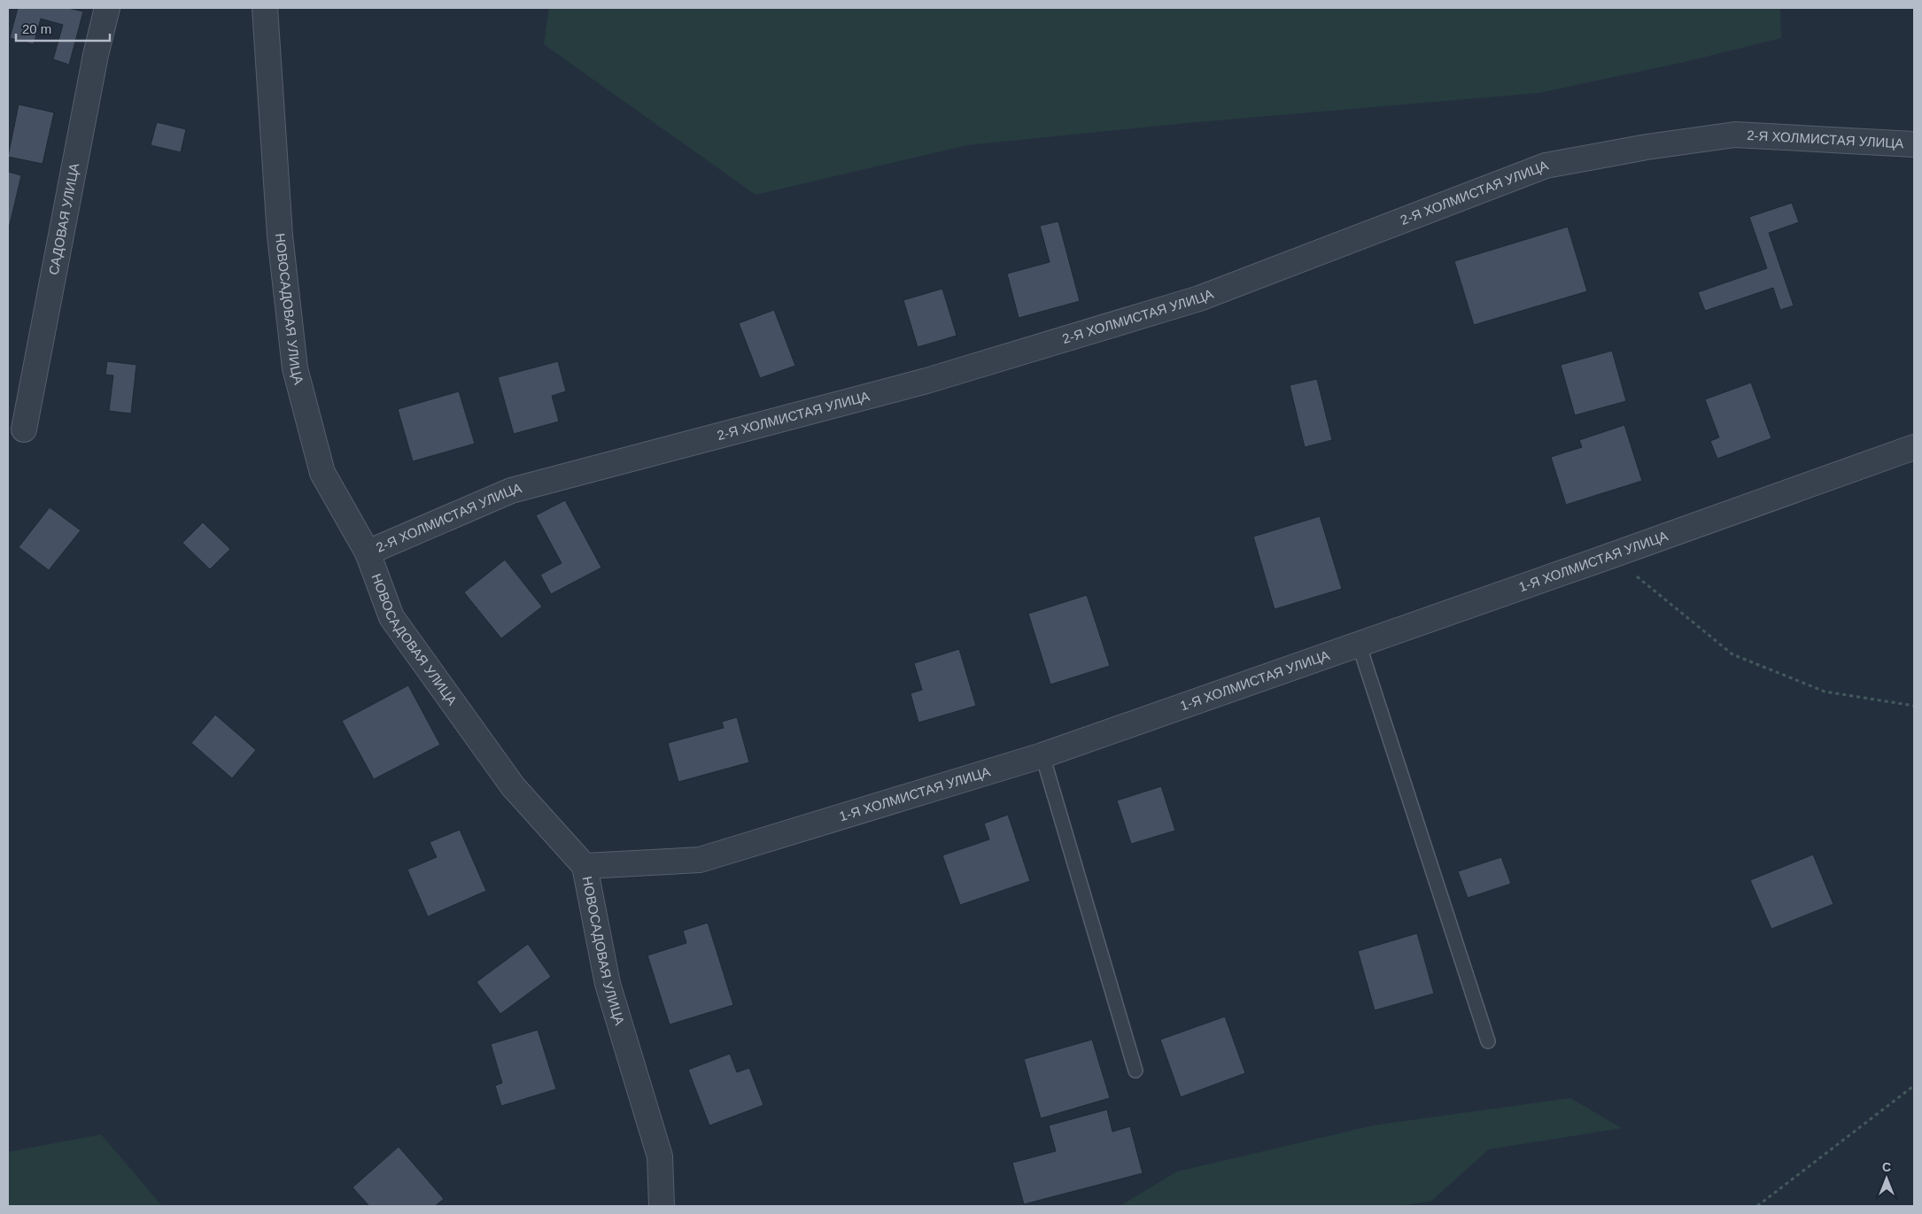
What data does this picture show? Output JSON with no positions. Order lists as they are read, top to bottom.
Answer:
{
  "streets": {
    "street": [
      "2-Я ХОЛМИСТАЯ УЛИЦА",
      "САДОВАЯ УЛИЦА",
      "НОВОСАДОВАЯ УЛИЦА",
      "1-Я ХОЛМИСТАЯ УЛИЦА"
    ]
  },
  "crossings": [
    ["2-Я ХОЛМИСТАЯ УЛИЦА", "НОВОСАДОВАЯ УЛИЦА"],
    ["НОВОСАДОВАЯ УЛИЦА", "1-Я ХОЛМИСТАЯ УЛИЦА"]
  ],
  "scale_bar": "20 m",
  "north": "top"
}
